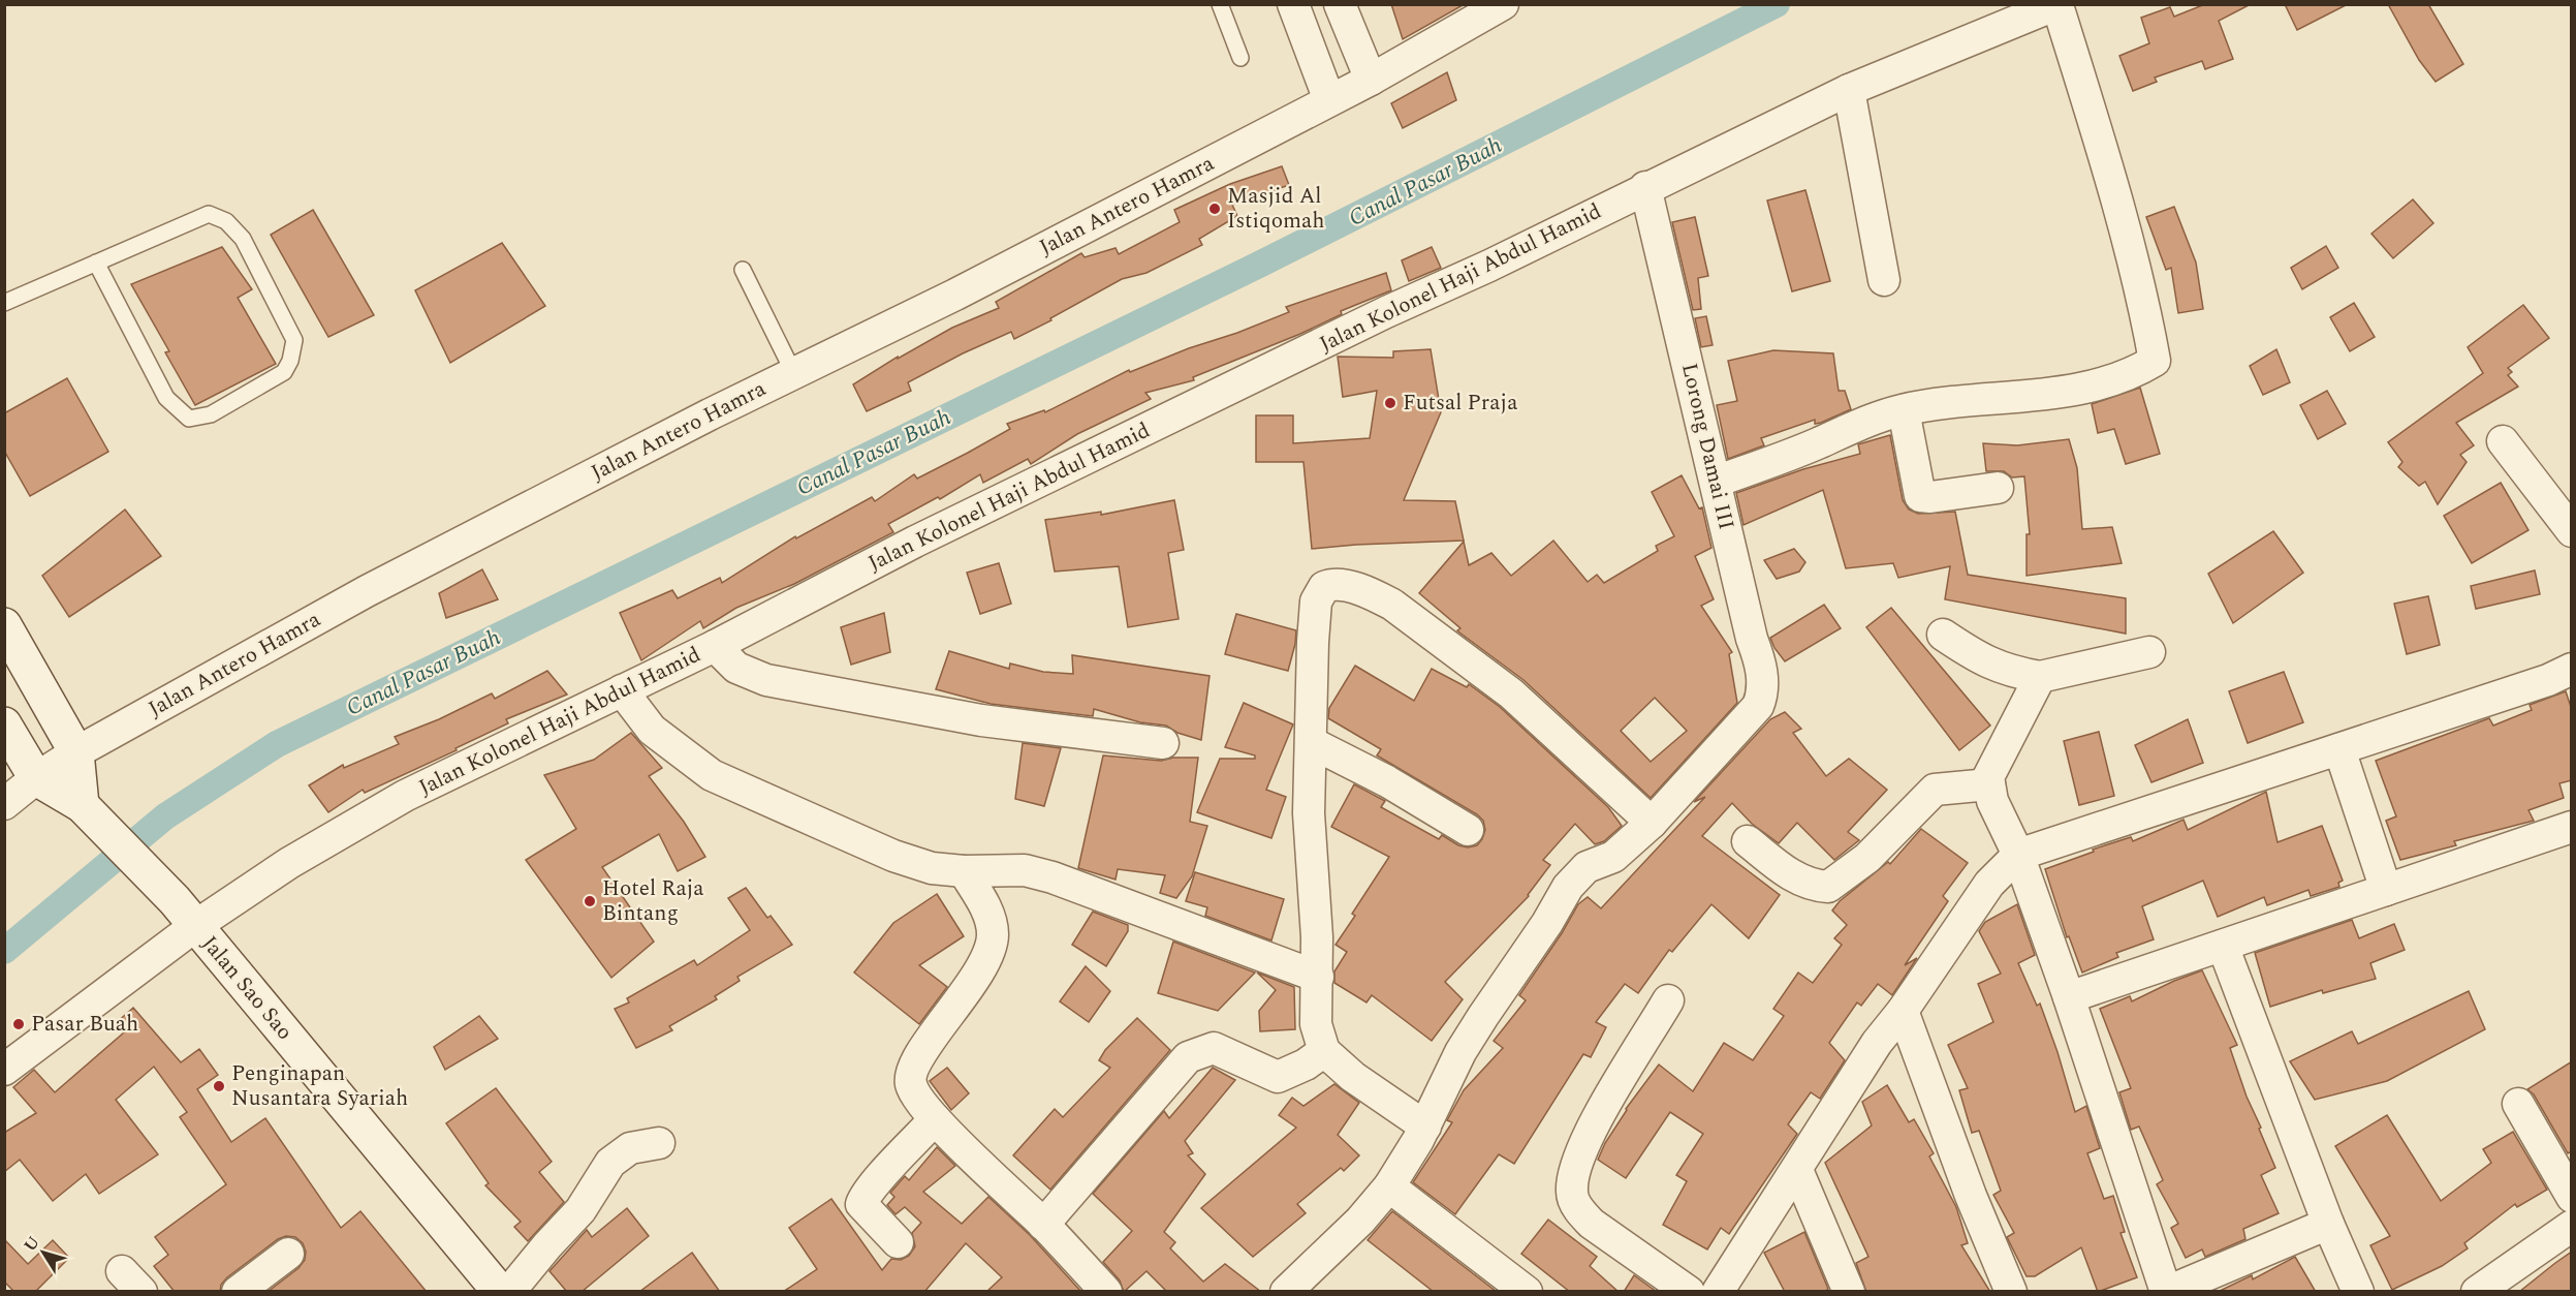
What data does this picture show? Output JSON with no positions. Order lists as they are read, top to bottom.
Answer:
{
  "streets": {
    "street": [
      "Jalan Antero Hamra",
      "Jalan Kolonel Haji Abdul Hamid",
      "Lorong Damai III",
      "Jalan Sao Sao"
    ]
  },
  "crossings": [
    ["Jalan Antero Hamra", "Jalan Sao Sao"],
    ["Jalan Kolonel Haji Abdul Hamid", "Lorong Damai III"],
    ["Jalan Kolonel Haji Abdul Hamid", "Jalan Sao Sao"]
  ],
  "water": ["Canal Pasar Buah"],
  "places": [
    "Masjid Al Istiqomah",
    "Futsal Praja",
    "Hotel Raja Bintang",
    "Pasar Buah",
    "Penginapan Nusantara Syariah"
  ],
  "north": "top left"
}
